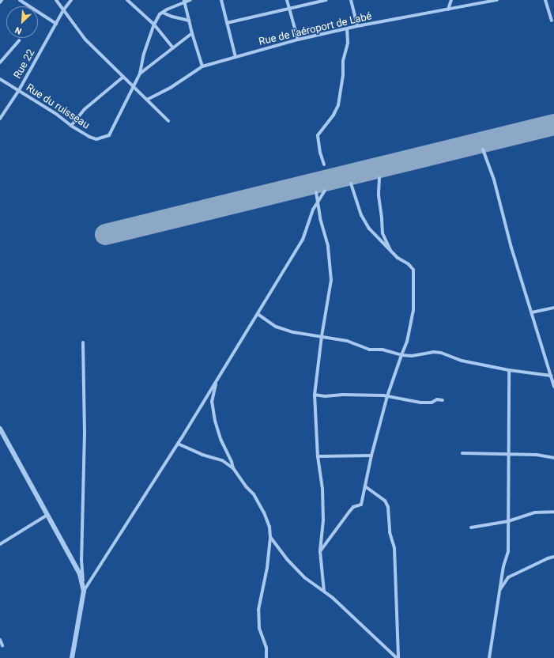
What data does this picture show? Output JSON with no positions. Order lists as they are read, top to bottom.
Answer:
{
  "streets": {
    "street": ["Rue de l'aéroport de Labé", "Rue 22", "Rue du ruisseau"]
  },
  "crossings": [
    ["Rue 22", "Rue du ruisseau"]
  ],
  "north": "bottom left"
}
